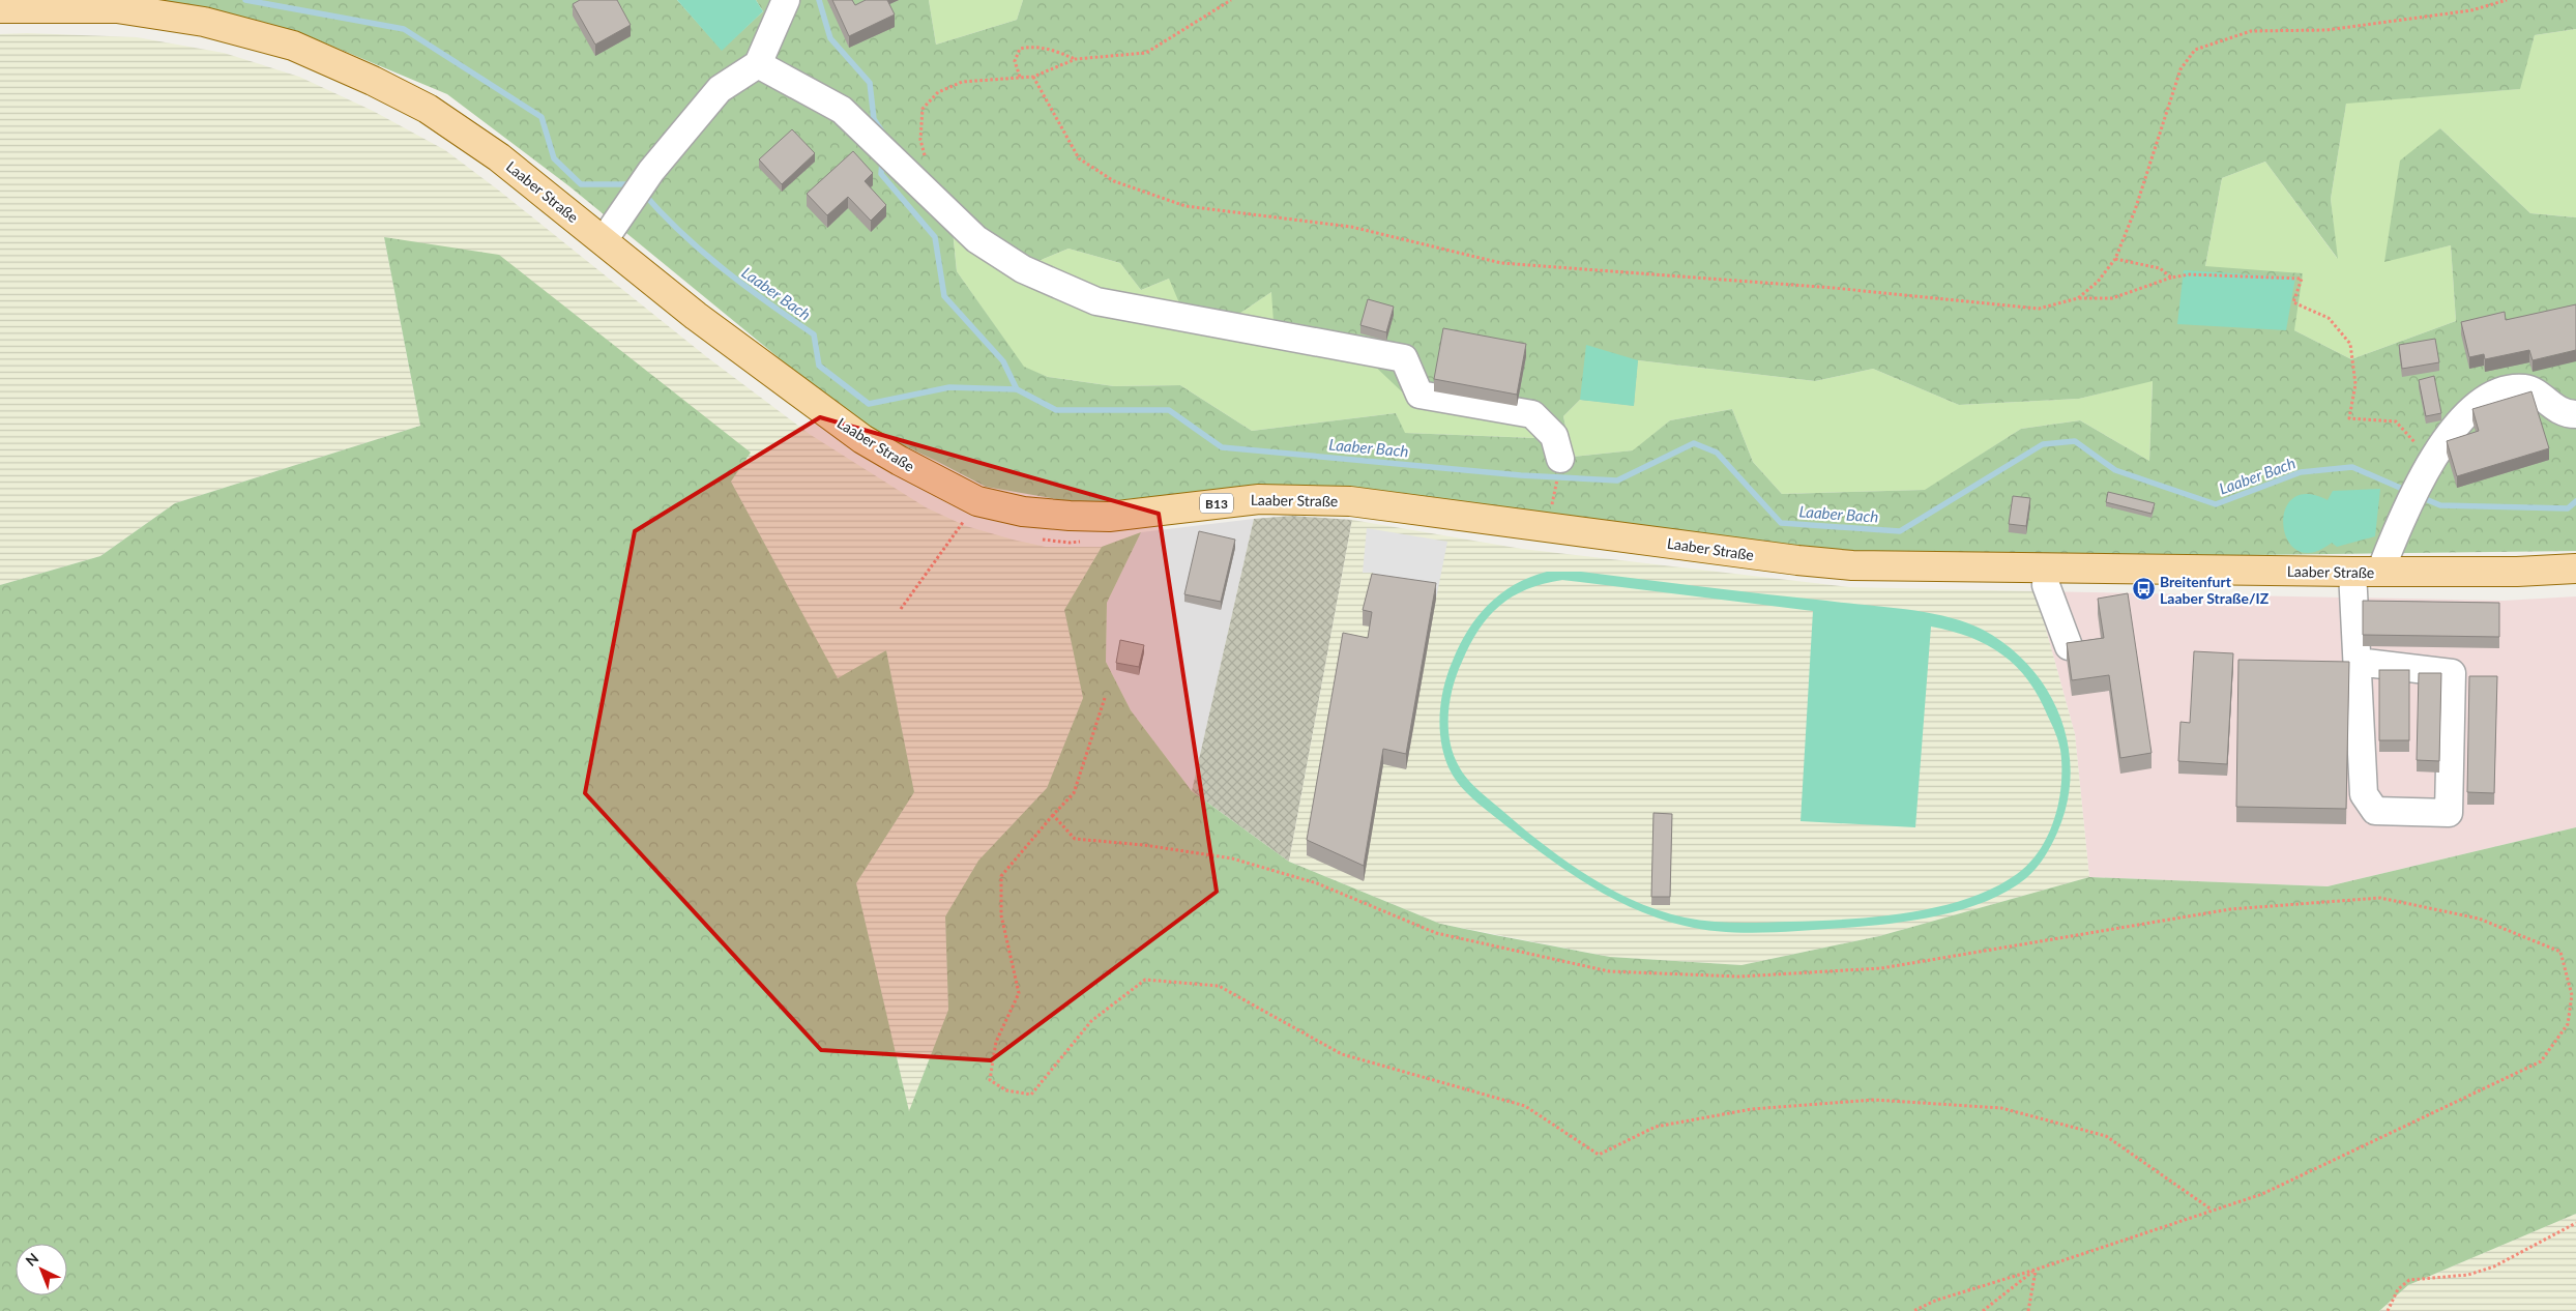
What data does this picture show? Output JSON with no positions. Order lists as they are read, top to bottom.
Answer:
{
  "streets": {
    "main road": ["Laaber Straße", "B13"]
  },
  "water": ["Laaber Bach"],
  "places": {
    "bus stop": ["Breitenfurt Laaber Straße/IZ"]
  },
  "north": "top left"
}
